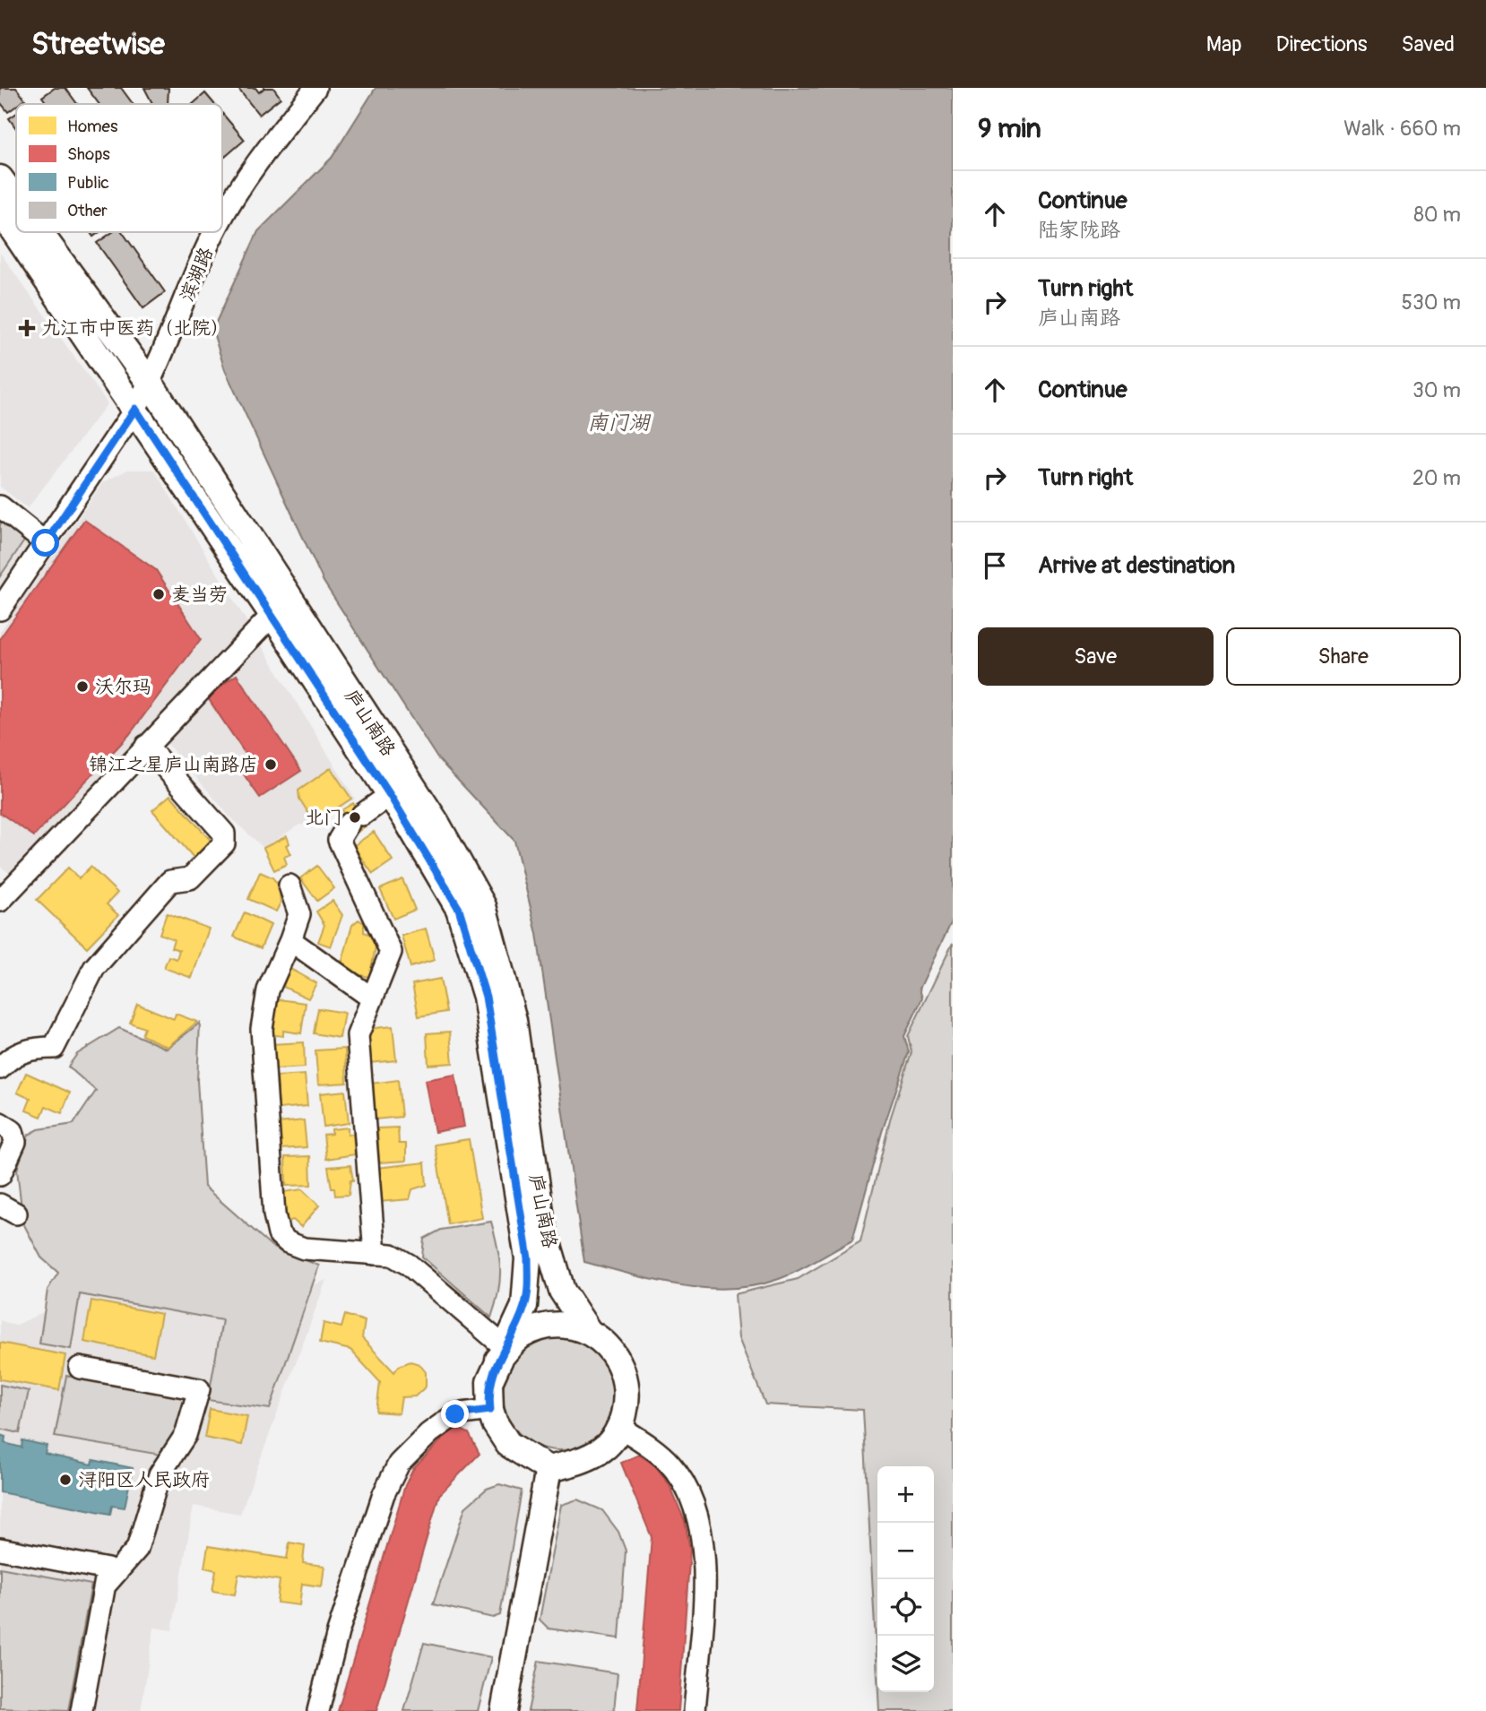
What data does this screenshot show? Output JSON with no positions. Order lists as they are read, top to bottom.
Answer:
{
  "streets": {
    "main road": ["庐山南路"],
    "street": ["滨湖路"]
  },
  "crossings": [
    ["滨湖路", "庐山南路"]
  ],
  "water": ["南门湖"],
  "places": {
    "health": ["九江市中医药（北院）"],
    "other": [
      "麦当劳",
      "沃尔玛",
      "锦江之星庐山南路店",
      "北门",
      "浔阳区人民政府"
    ]
  },
  "legend": [
    "Homes",
    "Shops",
    "Public",
    "Other"
  ],
  "page": {
    "header": "Streetwise",
    "nav": ["Map", "Directions", "Saved"],
    "heading": ["9 min", "Walk · 660 m"],
    "list": [
      ["Continue", "陆家陇路", "80 m"],
      ["Turn right", "庐山南路", "530 m"],
      ["Continue", "30 m"],
      ["Turn right", "20 m"],
      "Arrive at destination"
    ],
    "buttons": ["Save", "Share"],
    "map_buttons": ["+", "−"]
  }
}
